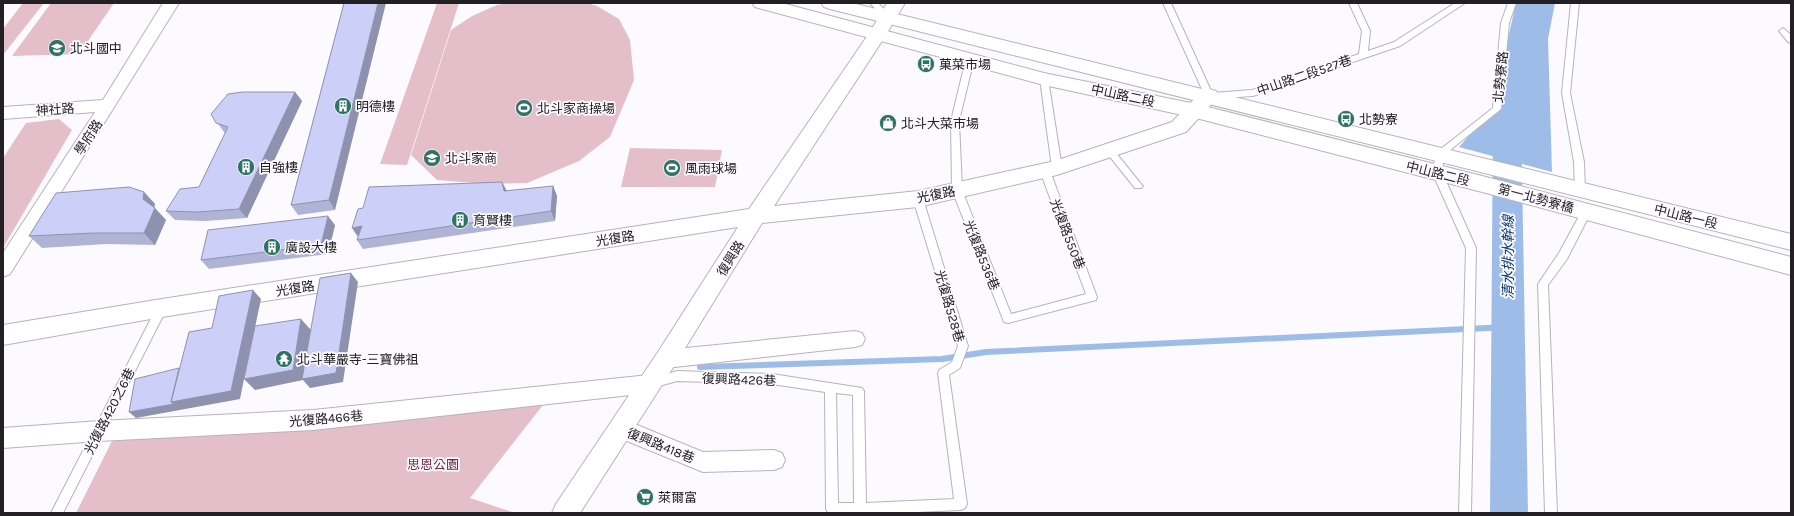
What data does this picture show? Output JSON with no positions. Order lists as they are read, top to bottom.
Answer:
{
  "streets": {
    "main road": [
      "中山路二段",
      "光復路",
      "第一北勢寮橋",
      "中山路一段",
      "復興路"
    ],
    "street": [
      "神社路",
      "學府路",
      "光復路466巷",
      "復興路418巷"
    ],
    "lane": [
      "中山路二段527巷",
      "北勢寮路",
      "光復路550巷",
      "光復路536巷",
      "光復路528巷",
      "復興路426巷",
      "光復路420之6巷"
    ]
  },
  "crossings": [
    ["中山路二段527巷", "中山路二段"],
    ["中山路二段527巷", "光復路"],
    ["北勢寮路", "中山路二段"],
    ["中山路二段", "光復路"],
    ["中山路二段", "第一北勢寮橋"],
    ["中山路二段", "光復路550巷"],
    ["中山路二段", "光復路536巷"],
    ["中山路二段", "復興路"],
    ["神社路", "學府路"],
    ["光復路", "光復路550巷"],
    ["光復路", "光復路536巷"],
    ["光復路", "復興路"],
    ["光復路", "光復路528巷"],
    ["光復路", "光復路420之6巷"],
    ["第一北勢寮橋", "中山路一段"],
    ["光復路550巷", "光復路536巷"],
    ["復興路", "復興路426巷"],
    ["復興路", "光復路466巷"],
    ["復興路", "復興路418巷"],
    ["光復路528巷", "復興路426巷"],
    ["復興路426巷", "光復路466巷"],
    ["光復路420之6巷", "光復路466巷"]
  ],
  "water": ["清水排水幹線"],
  "parks": ["思恩公園"],
  "places": {
    "school or university": ["北斗國中", "北斗家商"],
    "bus stop": ["菓菜市場", "北勢寮"],
    "building": [
      "明德樓",
      "自強樓",
      "育賢樓",
      "廣設大樓"
    ],
    "sports": ["北斗家商操場", "風雨球場"],
    "shop": ["北斗大菜市場"],
    "temple": ["北斗華嚴寺-三寶佛祖"],
    "supermarket": ["萊爾富"]
  }
}
